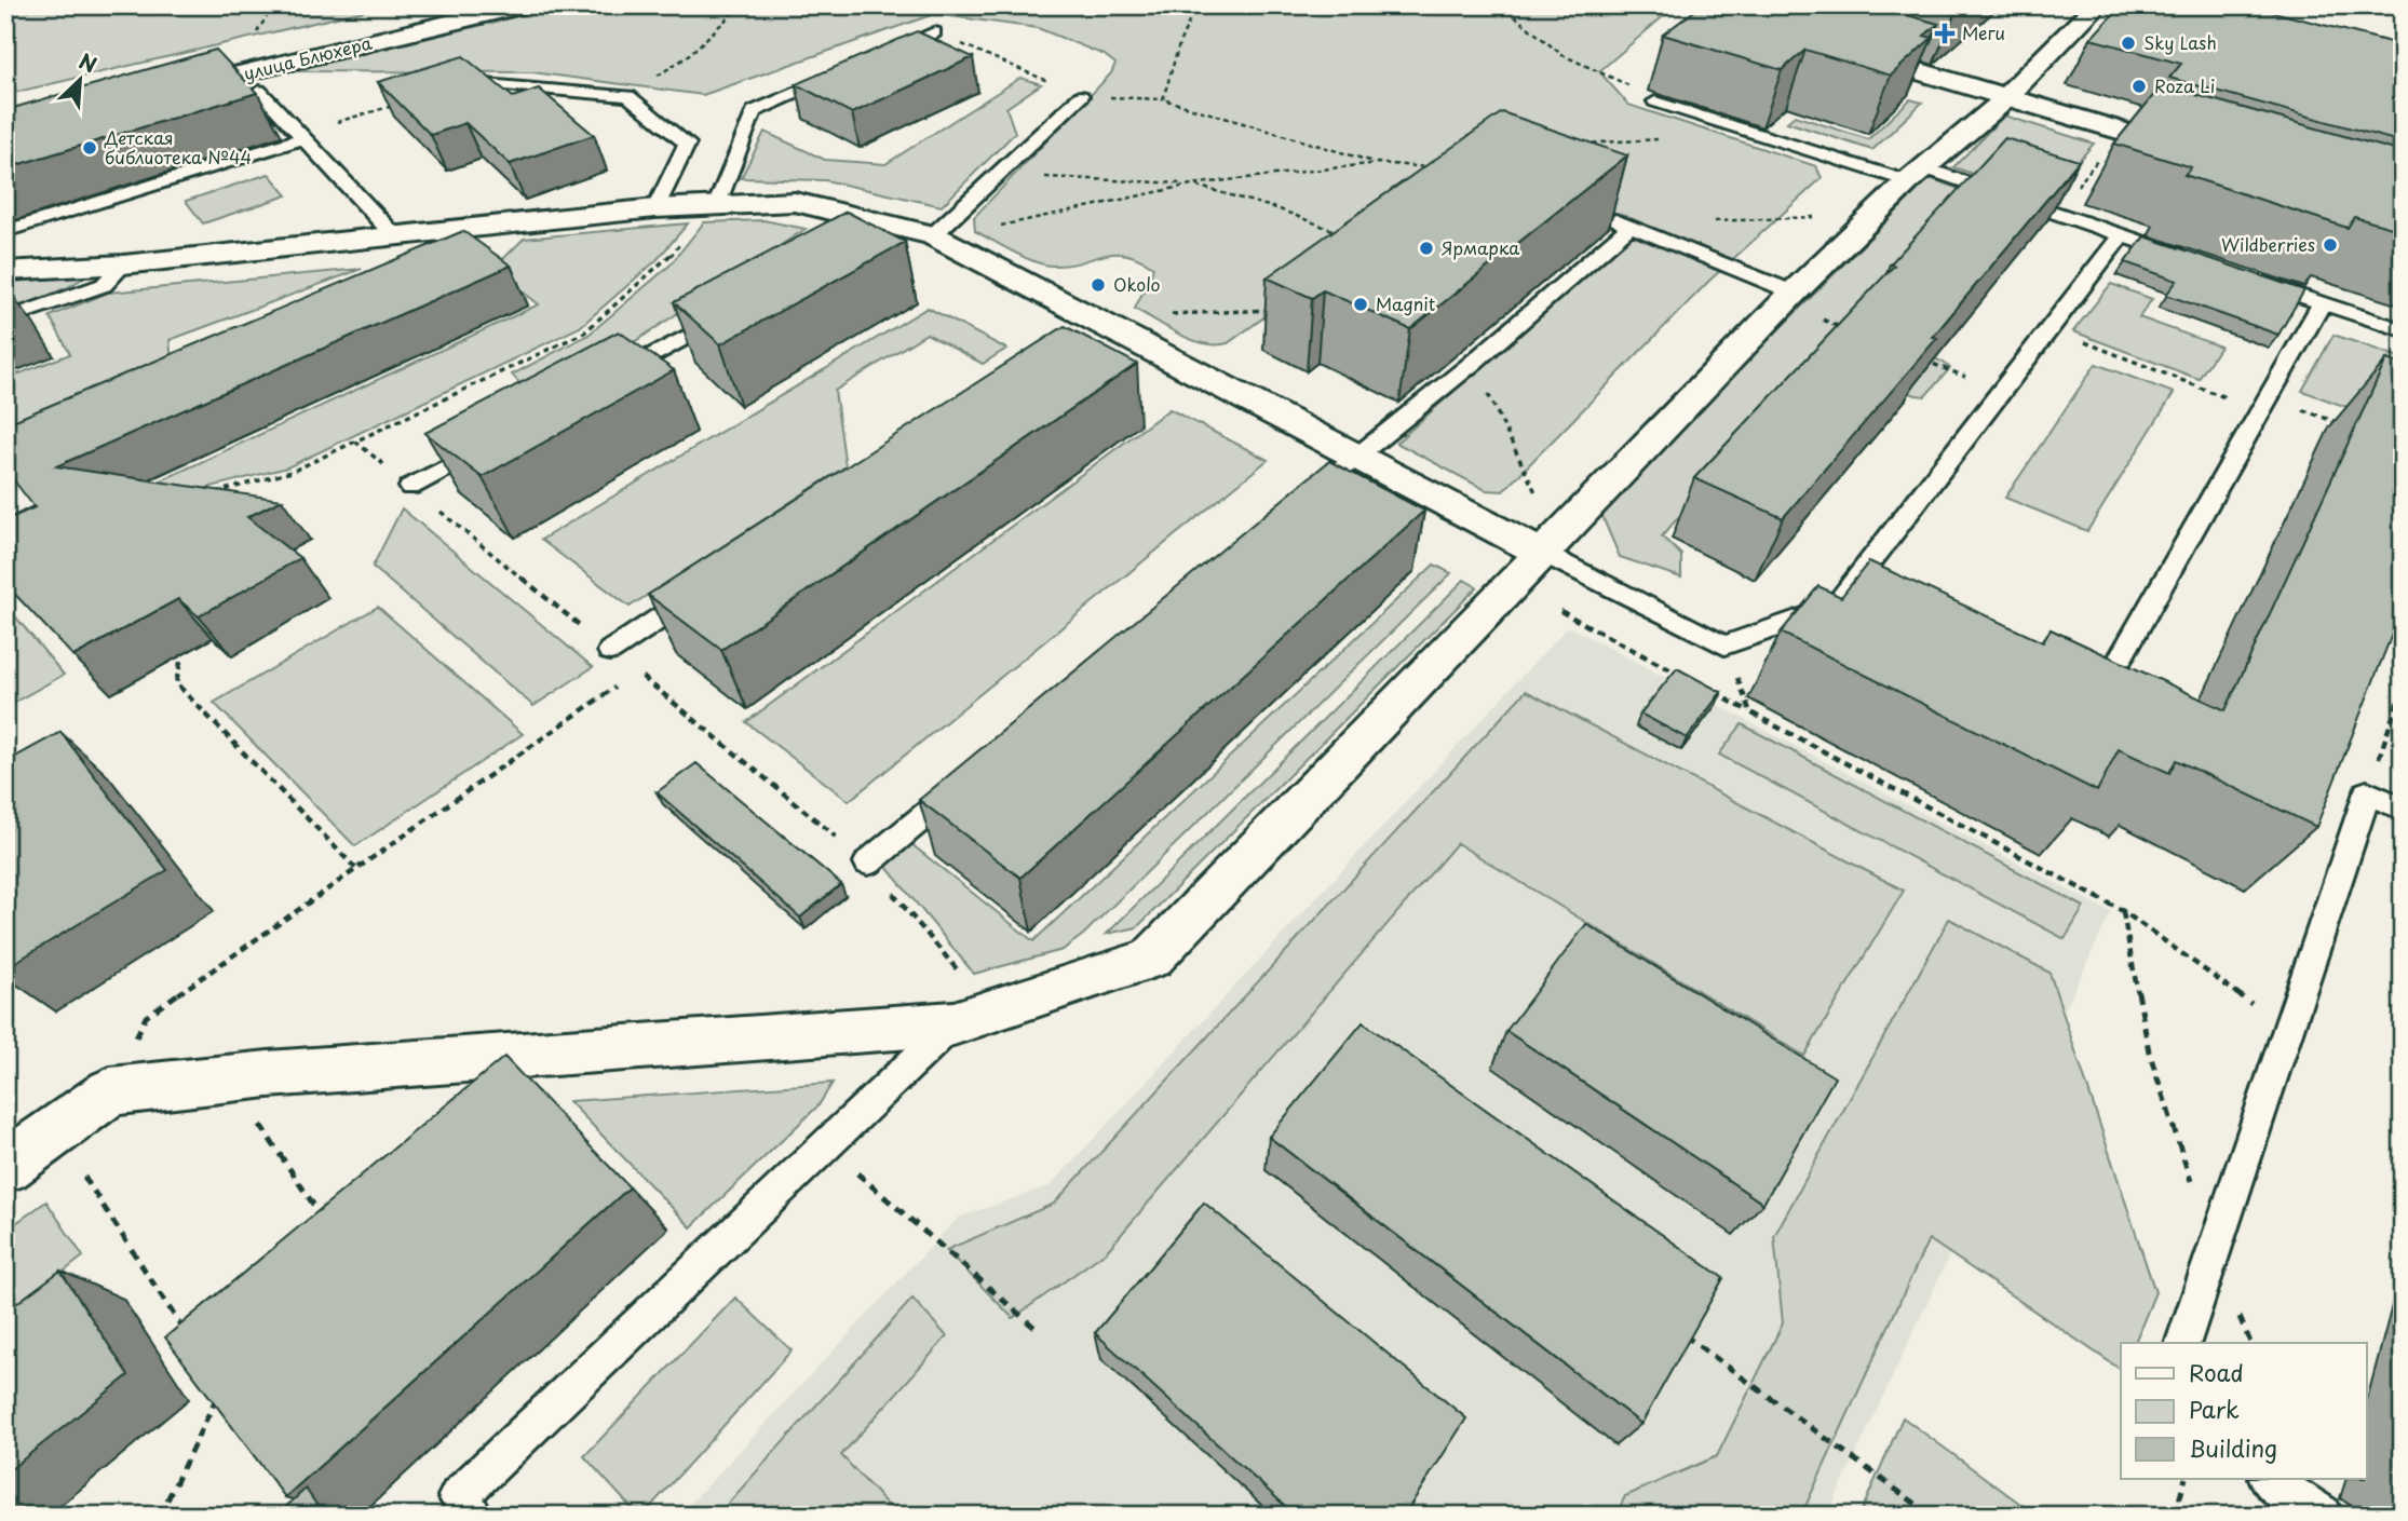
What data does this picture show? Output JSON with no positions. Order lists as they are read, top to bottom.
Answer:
{
  "streets": {
    "street": ["улица Блюхера"]
  },
  "places": {
    "health": ["Меги"],
    "other": [
      "Sky Lash",
      "Roza Li",
      "Детская библиотека №44",
      "Wildberries",
      "Ярмарка",
      "Okolo",
      "Magnit"
    ]
  },
  "legend": ["Road", "Park", "Building"],
  "north": "top right"
}
